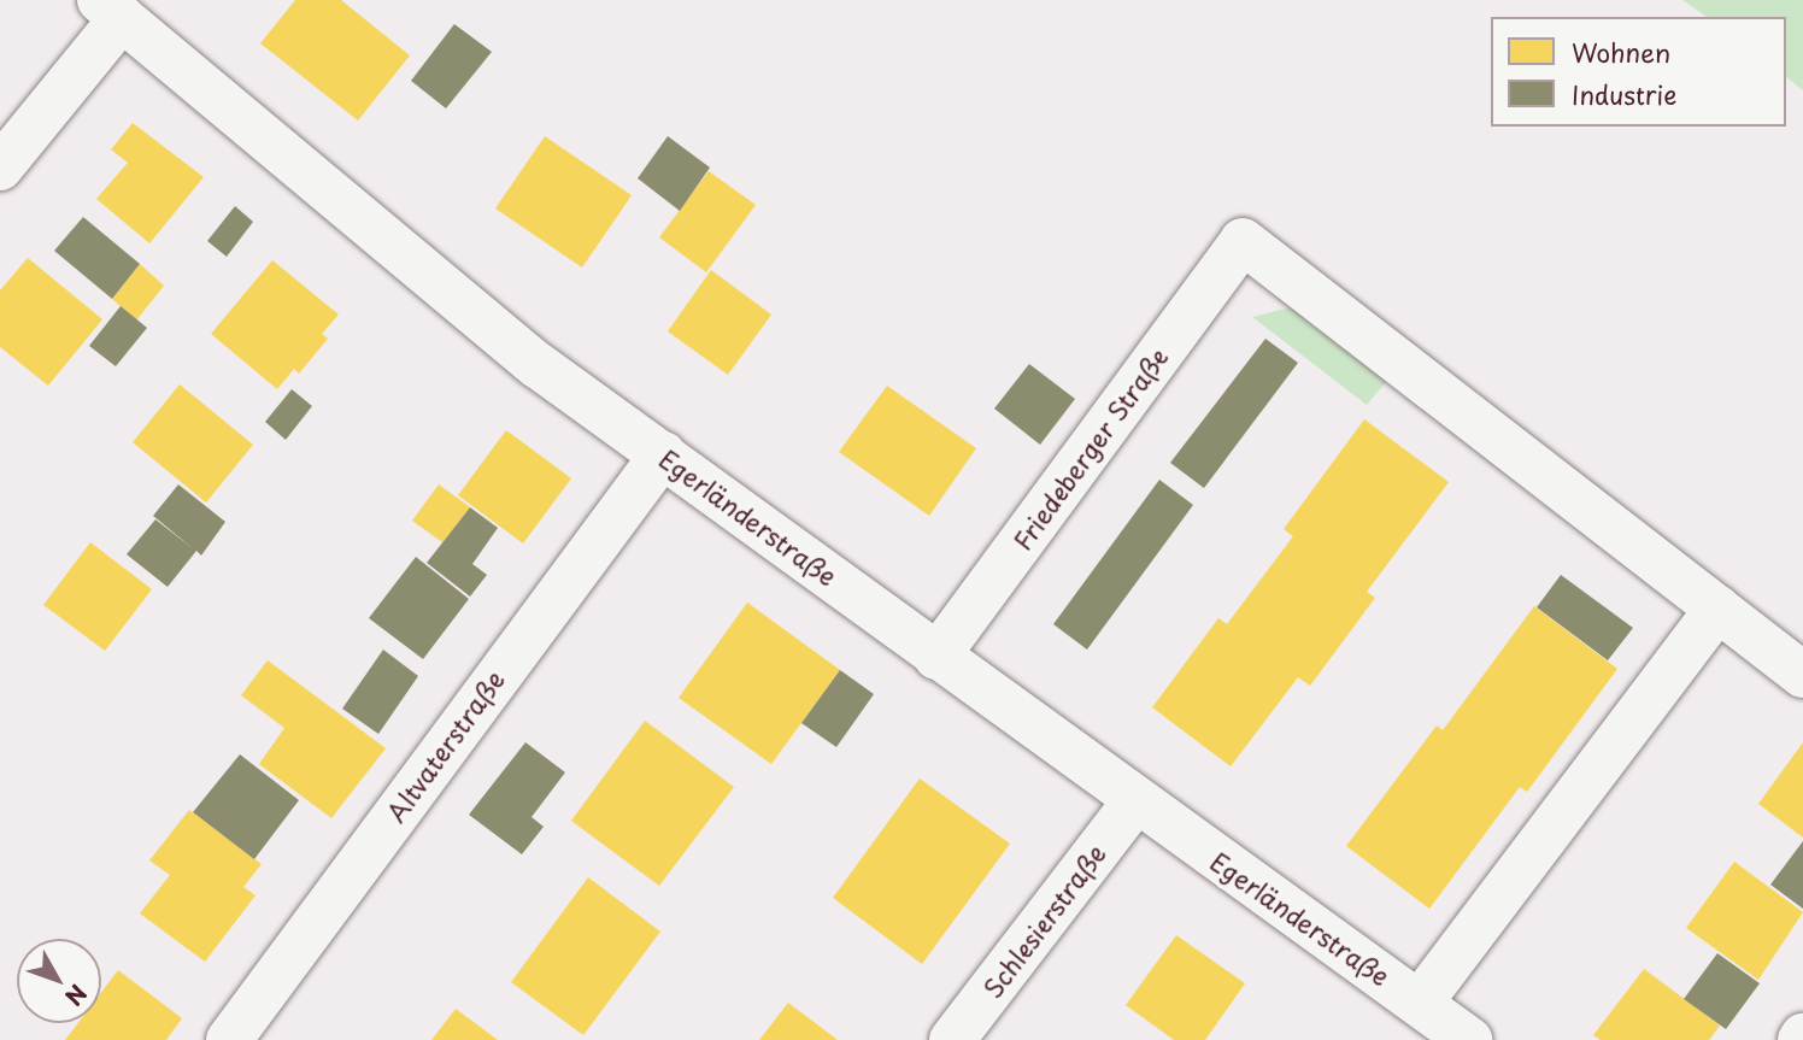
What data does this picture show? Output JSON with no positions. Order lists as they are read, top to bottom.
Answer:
{
  "streets": {
    "street": [
      "Friedeberger Straße",
      "Egerländerstraße",
      "Altvaterstraße",
      "Schlesierstraße"
    ]
  },
  "crossings": [
    ["Friedeberger Straße", "Egerländerstraße"],
    ["Egerländerstraße", "Altvaterstraße"],
    ["Egerländerstraße", "Schlesierstraße"]
  ],
  "legend": ["Wohnen", "Industrie"],
  "north": "bottom right"
}
